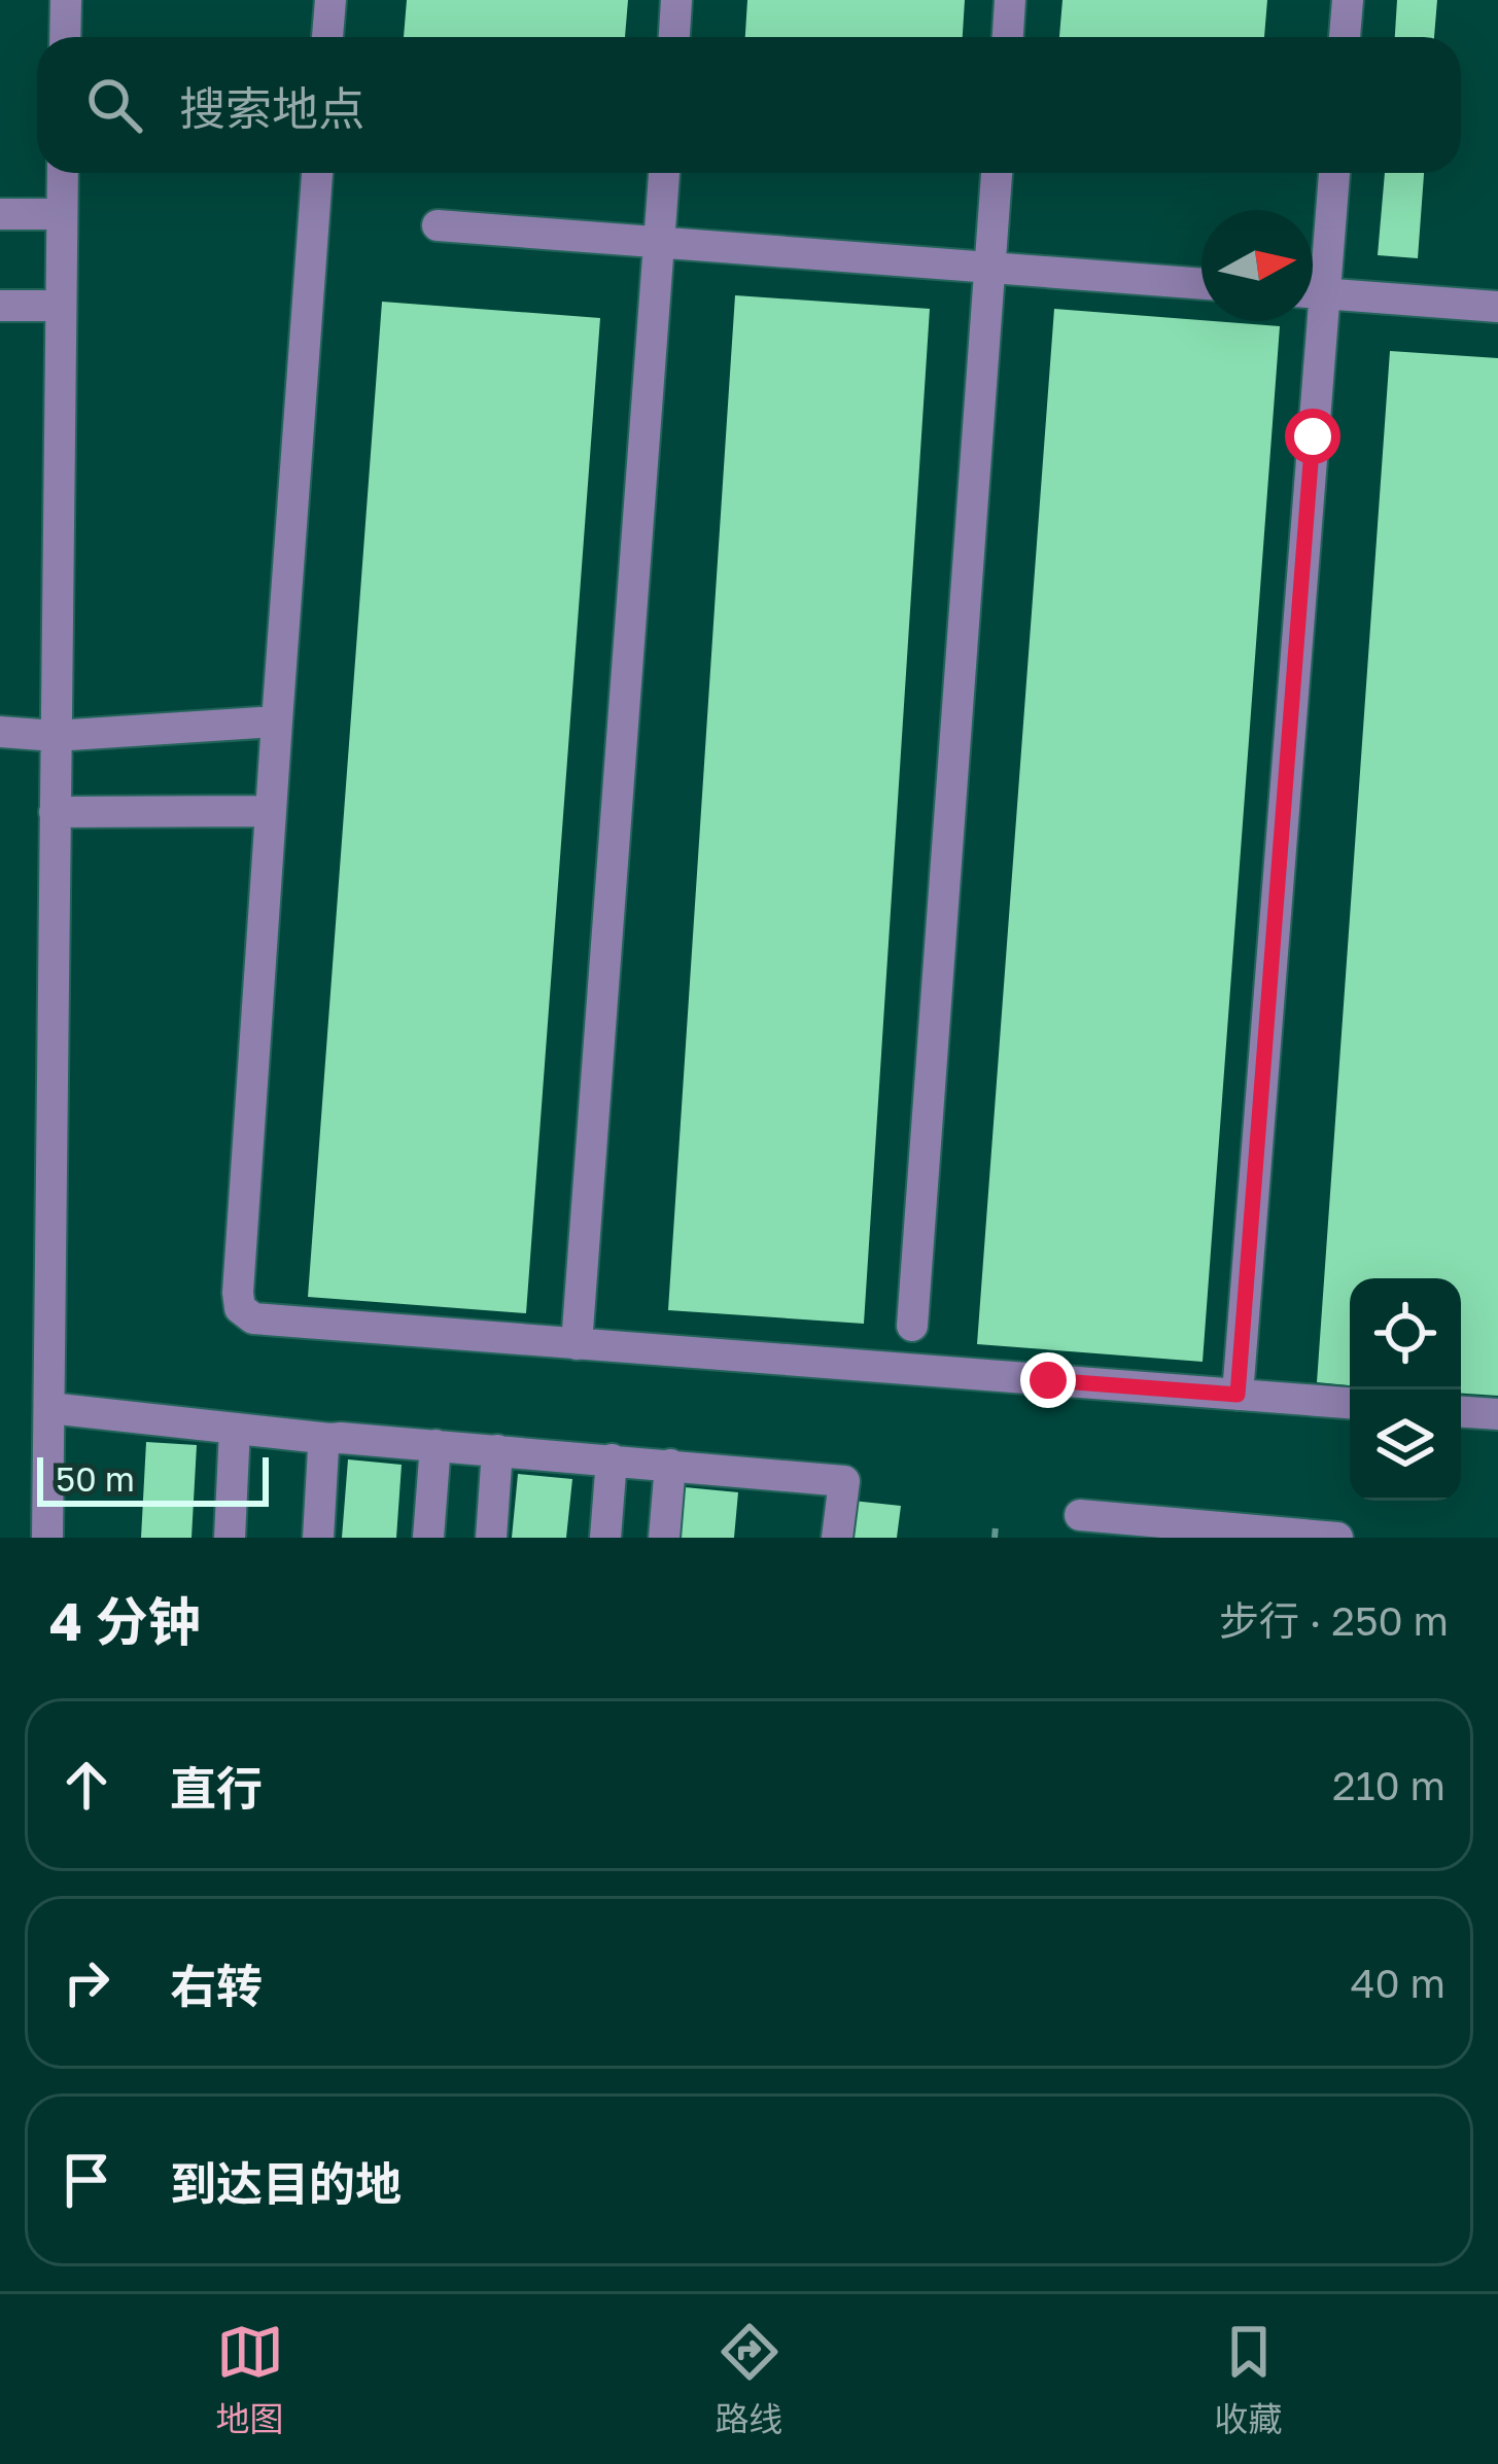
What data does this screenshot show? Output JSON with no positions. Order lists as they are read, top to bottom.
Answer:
{
  "scale_bar": "50 m",
  "north": "right",
  "page": {
    "search": "搜索地点",
    "scale": "50 m",
    "heading": ["4 分钟", "步行 · 250 m"],
    "list": [
      ["直行", "210 m"],
      ["右转", "40 m"],
      "到达目的地"
    ],
    "nav": ["地图", "路线", "收藏"]
  }
}
